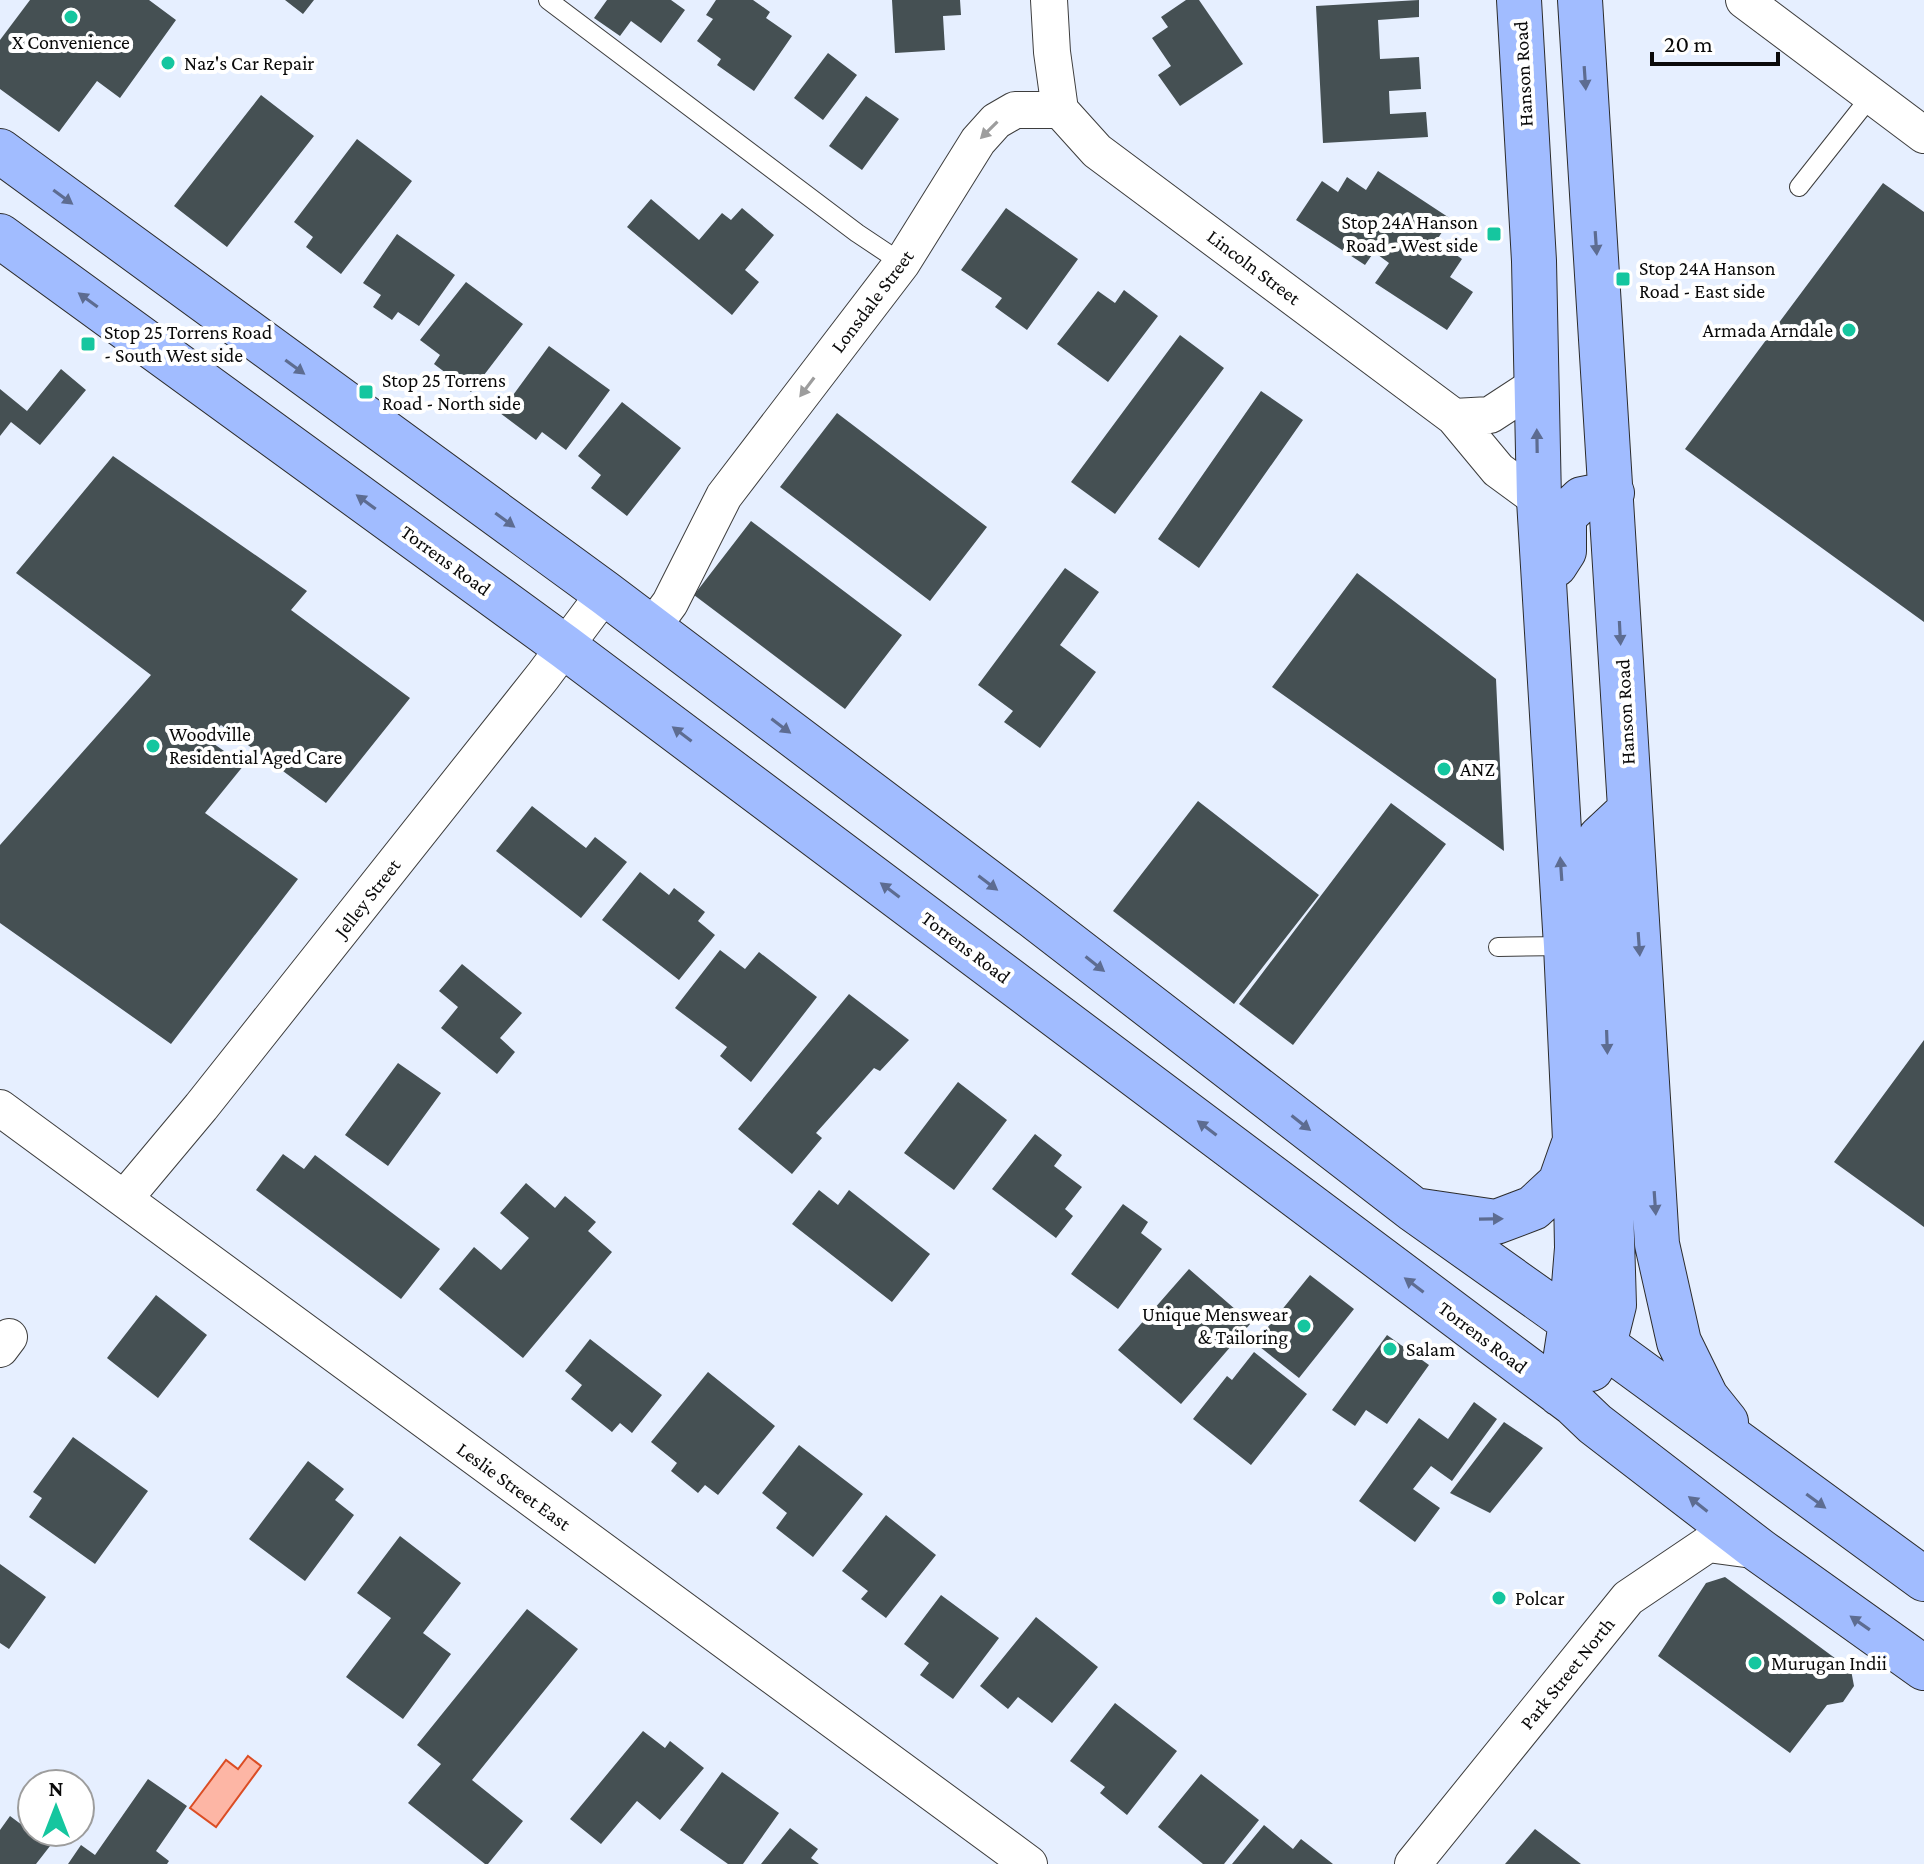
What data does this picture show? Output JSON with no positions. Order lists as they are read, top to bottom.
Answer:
{
  "streets": {
    "main road": ["Hanson Road", "Torrens Road"],
    "street": [
      "Lincoln Street",
      "Lonsdale Street",
      "Jelley Street",
      "Leslie Street East",
      "Park Street North"
    ]
  },
  "crossings": [
    ["Hanson Road", "Lincoln Street"],
    ["Hanson Road", "Torrens Road"],
    ["Lincoln Street", "Lonsdale Street"],
    ["Torrens Road", "Jelley Street"],
    ["Torrens Road", "Park Street North"],
    ["Jelley Street", "Leslie Street East"]
  ],
  "one_way": ["Lonsdale Street"],
  "places": {
    "other": [
      "X Convenience",
      "Naz's Car Repair",
      "Armada Arndale",
      "Woodville Residential Aged Care",
      "ANZ",
      "Unique Menswear & Tailoring",
      "Salam",
      "Polcar",
      "Murugan Indii"
    ],
    "transit": [
      "Stop 24A Hanson Road - West side",
      "Stop 24A Hanson Road - East side",
      "Stop 25 Torrens Road - South West side",
      "Stop 25 Torrens Road - North side"
    ]
  },
  "scale_bar": "20 m",
  "north": "top"
}
